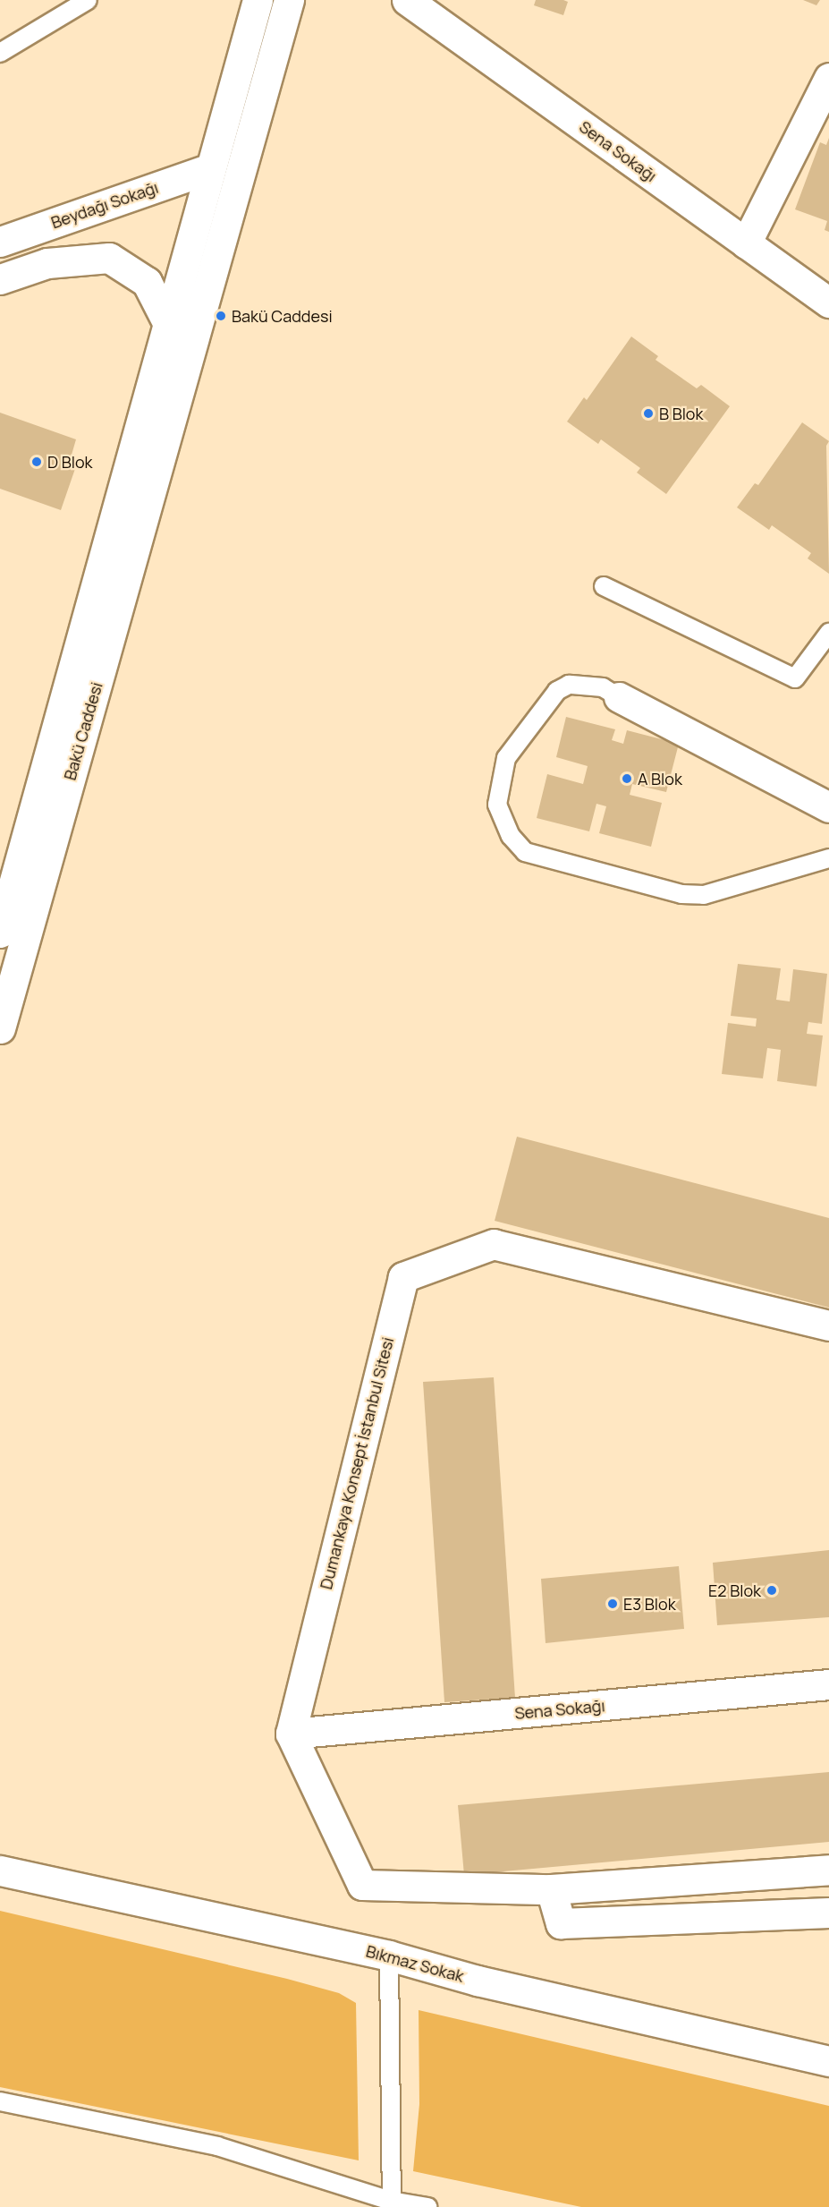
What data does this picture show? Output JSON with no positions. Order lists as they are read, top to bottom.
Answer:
{
  "streets": {
    "street": [
      "Sena Sokağı",
      "Beydağı Sokağı",
      "Bakü Caddesi",
      "Dumankaya Konsept İstanbul Sitesi",
      "Bıkmaz Sokak"
    ]
  },
  "crossings": [
    ["Sena Sokağı", "Dumankaya Konsept İstanbul Sitesi"],
    ["Beydağı Sokağı", "Bakü Caddesi"]
  ],
  "places": [
    "Bakü Caddesi",
    "B Blok",
    "D Blok",
    "A Blok",
    "E2 Blok",
    "E3 Blok"
  ]
}
